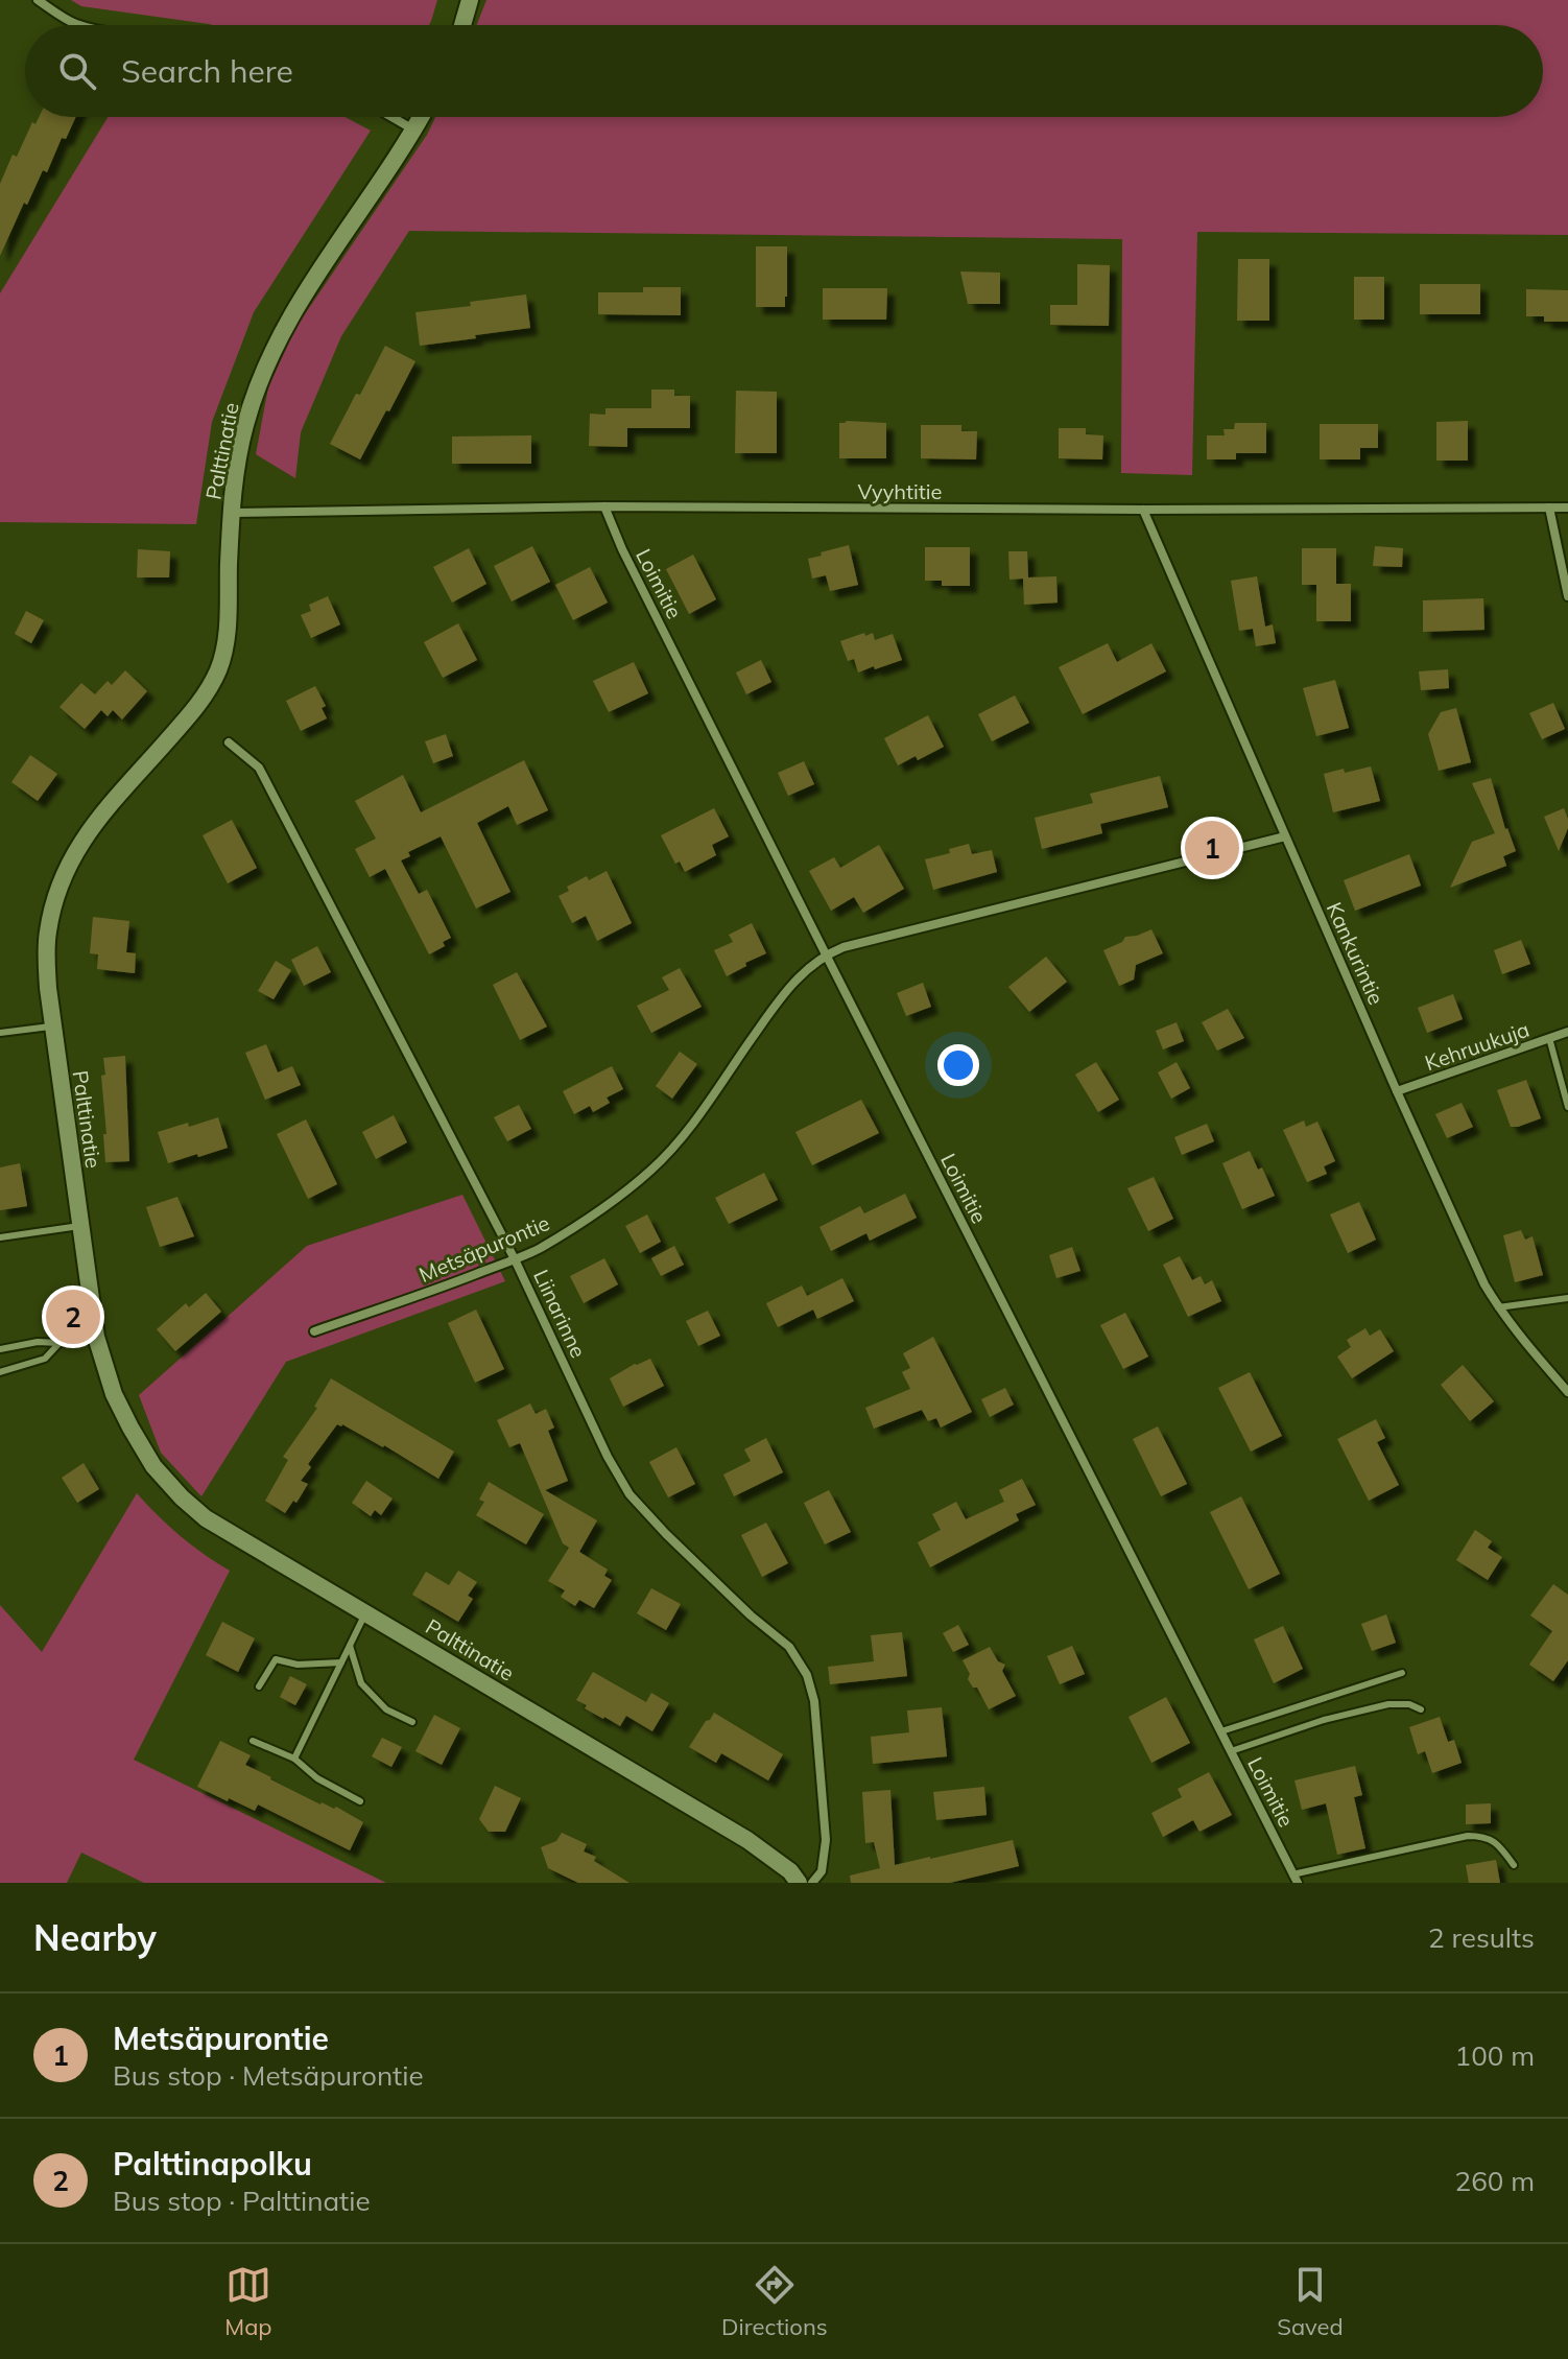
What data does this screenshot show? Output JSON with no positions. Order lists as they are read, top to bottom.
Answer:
{
  "streets": {
    "street": [
      "Palttinatie",
      "Vyyhtitie",
      "Loimitie",
      "Kankurintie",
      "Kehruukuja",
      "Metsäpurontie",
      "Liinarinne"
    ]
  },
  "crossings": [
    ["Palttinatie", "Vyyhtitie"],
    ["Vyyhtitie", "Loimitie"],
    ["Vyyhtitie", "Kankurintie"],
    ["Loimitie", "Metsäpurontie"],
    ["Kankurintie", "Kehruukuja"],
    ["Kankurintie", "Metsäpurontie"],
    ["Metsäpurontie", "Liinarinne"]
  ],
  "page": {
    "search": "Search here",
    "pins": ["1", "2"],
    "heading": ["Nearby", "2 results"],
    "list": [
      {
        "mark": "1",
        "name": "Metsäpurontie",
        "note": "Bus stop · Metsäpurontie",
        "value": "100 m"
      },
      {
        "mark": "2",
        "name": "Palttinapolku",
        "note": "Bus stop · Palttinatie",
        "value": "260 m"
      }
    ],
    "nav": ["Map", "Directions", "Saved"]
  }
}
